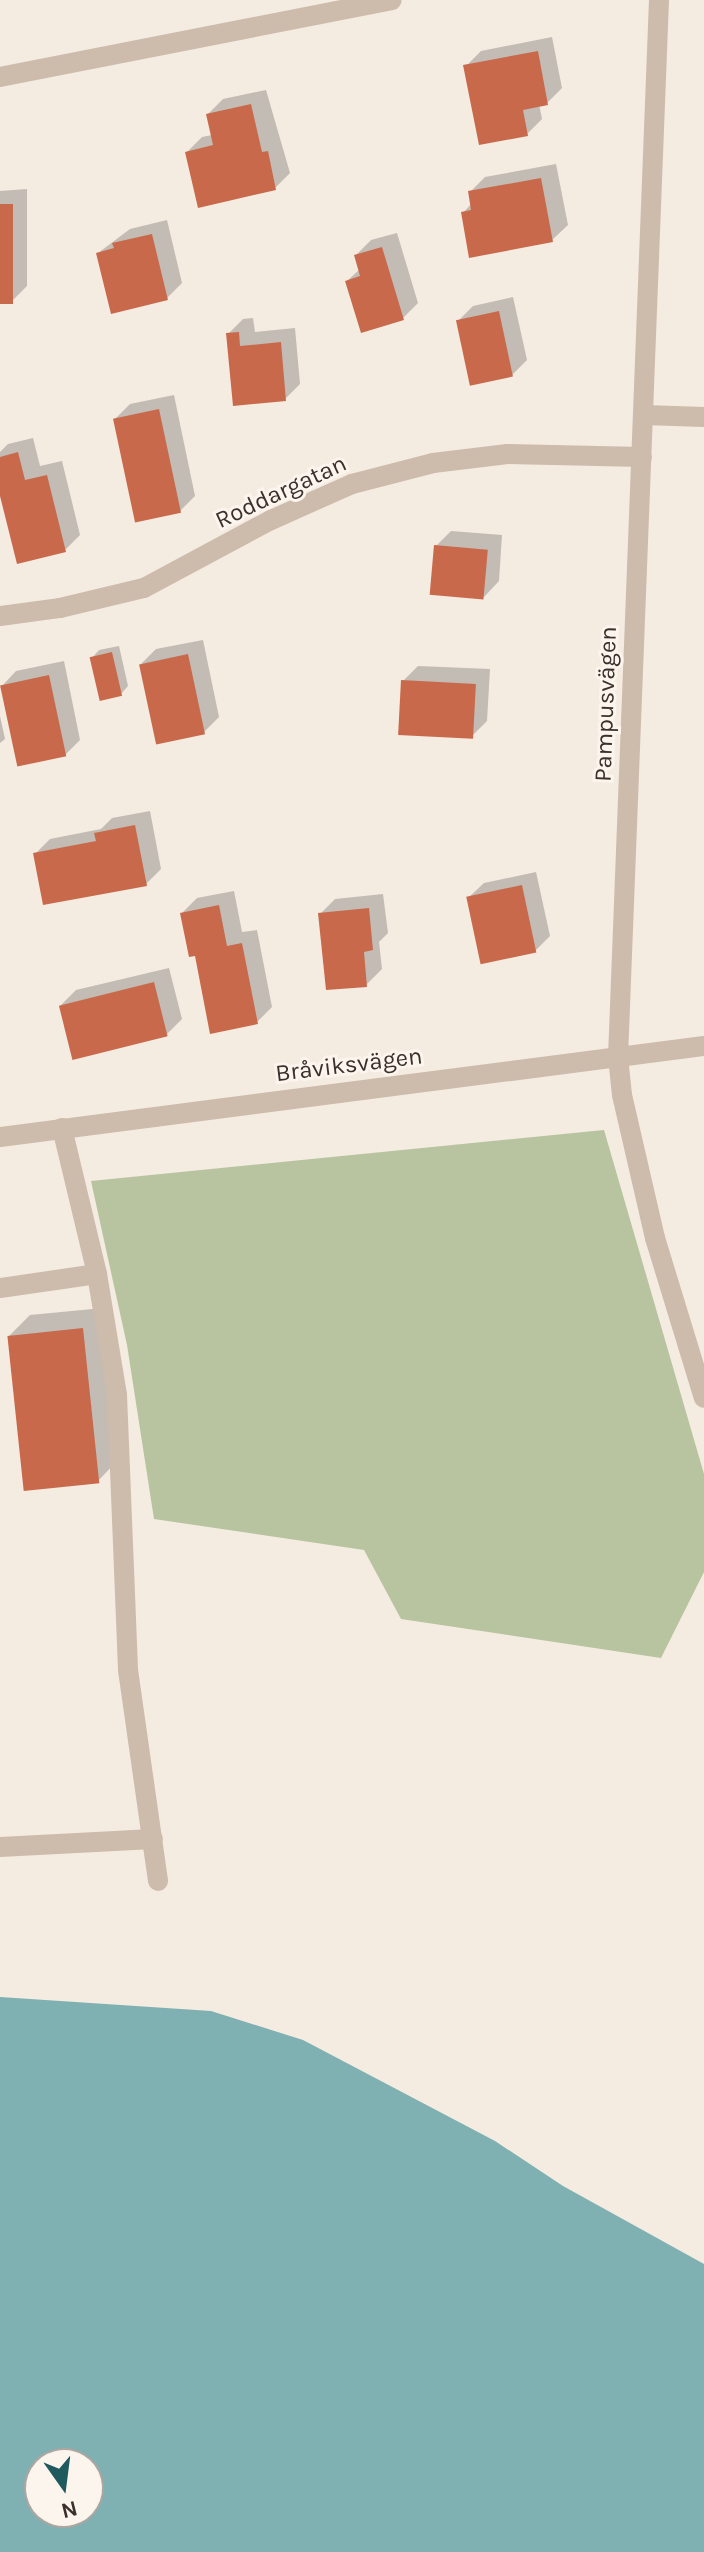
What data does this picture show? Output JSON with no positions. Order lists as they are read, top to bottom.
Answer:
{
  "streets": {
    "street": ["Roddargatan", "Pampusvägen", "Bråviksvägen"]
  },
  "crossings": [
    ["Roddargatan", "Pampusvägen"],
    ["Pampusvägen", "Bråviksvägen"]
  ],
  "north": "bottom"
}
